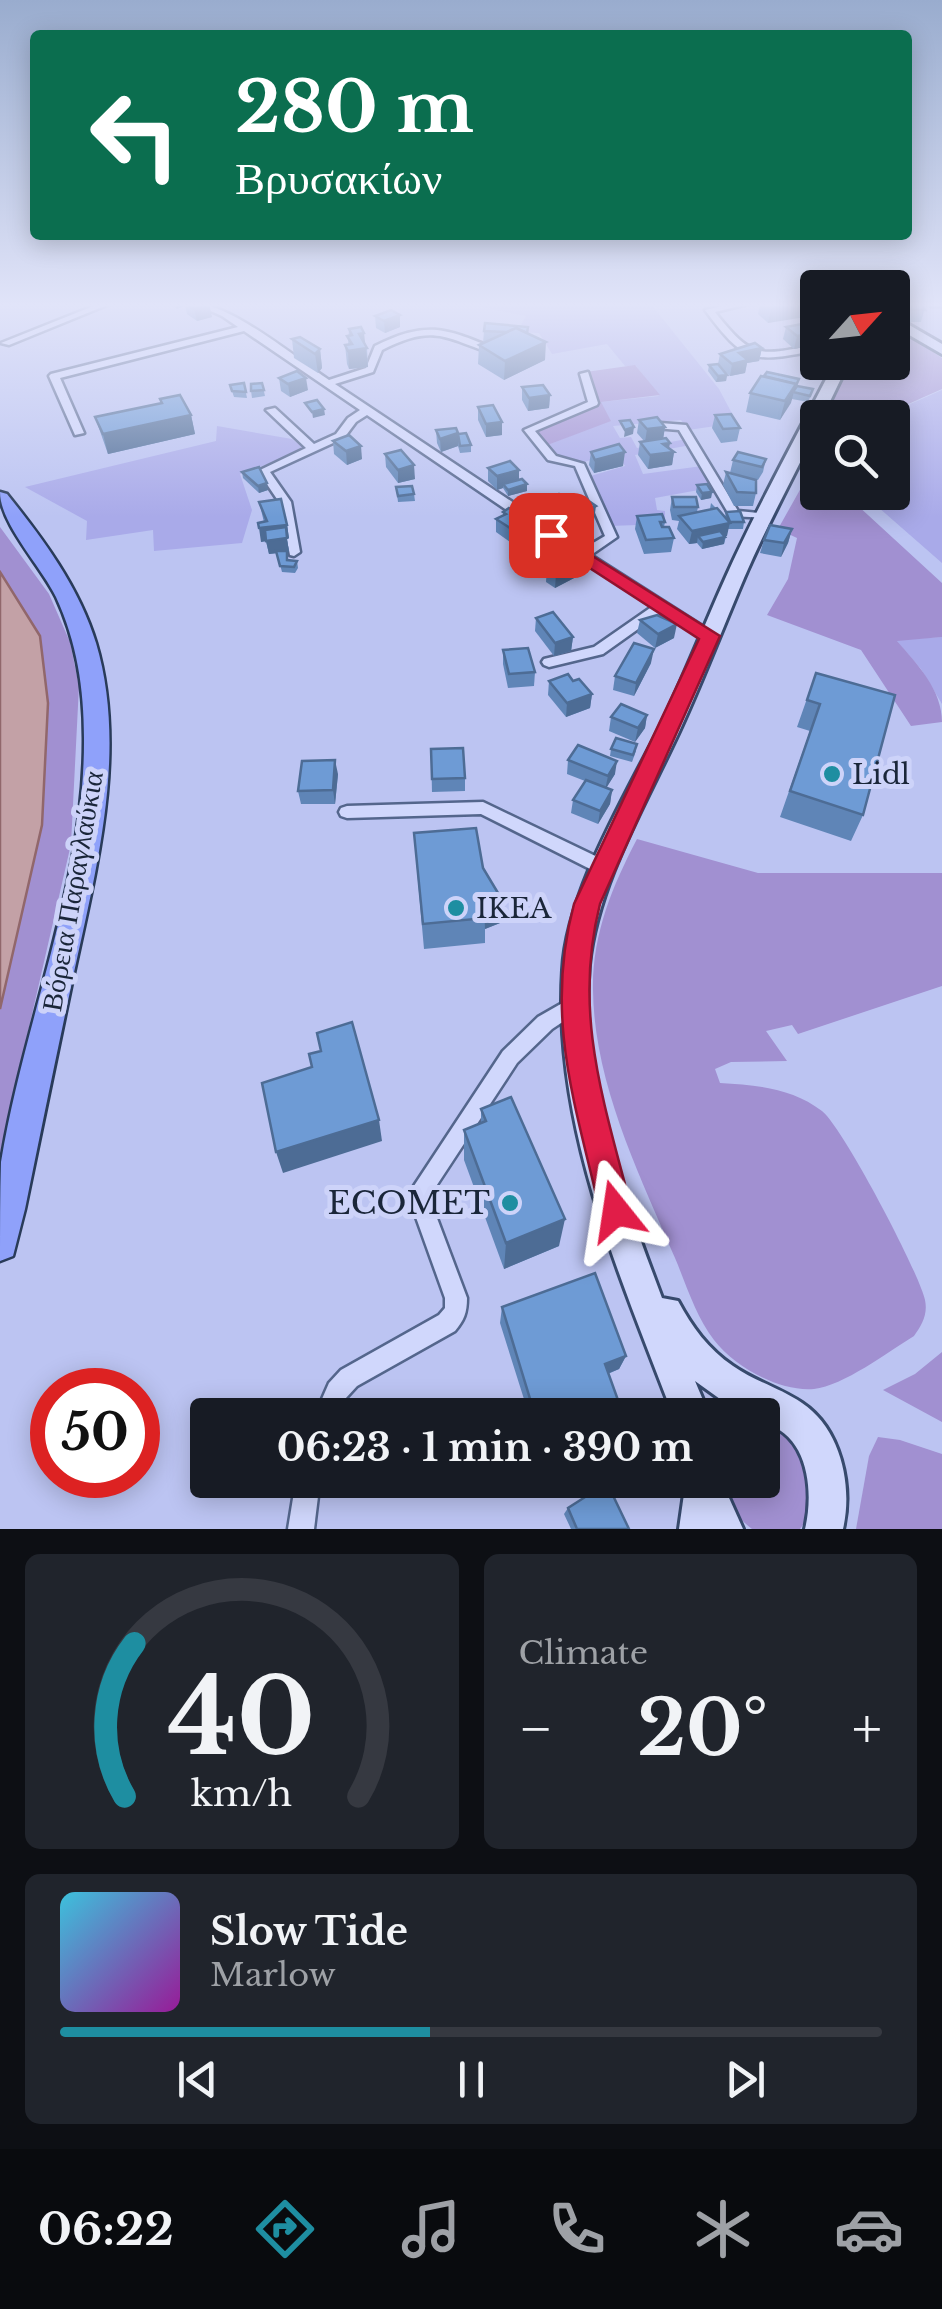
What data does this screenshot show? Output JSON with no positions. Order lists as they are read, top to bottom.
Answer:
{
  "streets": {
    "main road": ["Βόρεια Παραγλαύκια"]
  },
  "places": ["Lidl", "IKEA", "ECOMET"],
  "north": "top right",
  "page": {
    "turn": ["280 m", "Βρυσακίων"],
    "limit": "50",
    "trip": "06:23 · 1 min · 390 m",
    "tile": "Climate",
    "heat": ["−", "20°", "+"],
    "song": ["Slow Tide", "Marlow"],
    "tabs": "06:22",
    "gauge": ["40", "km/h"]
  }
}
